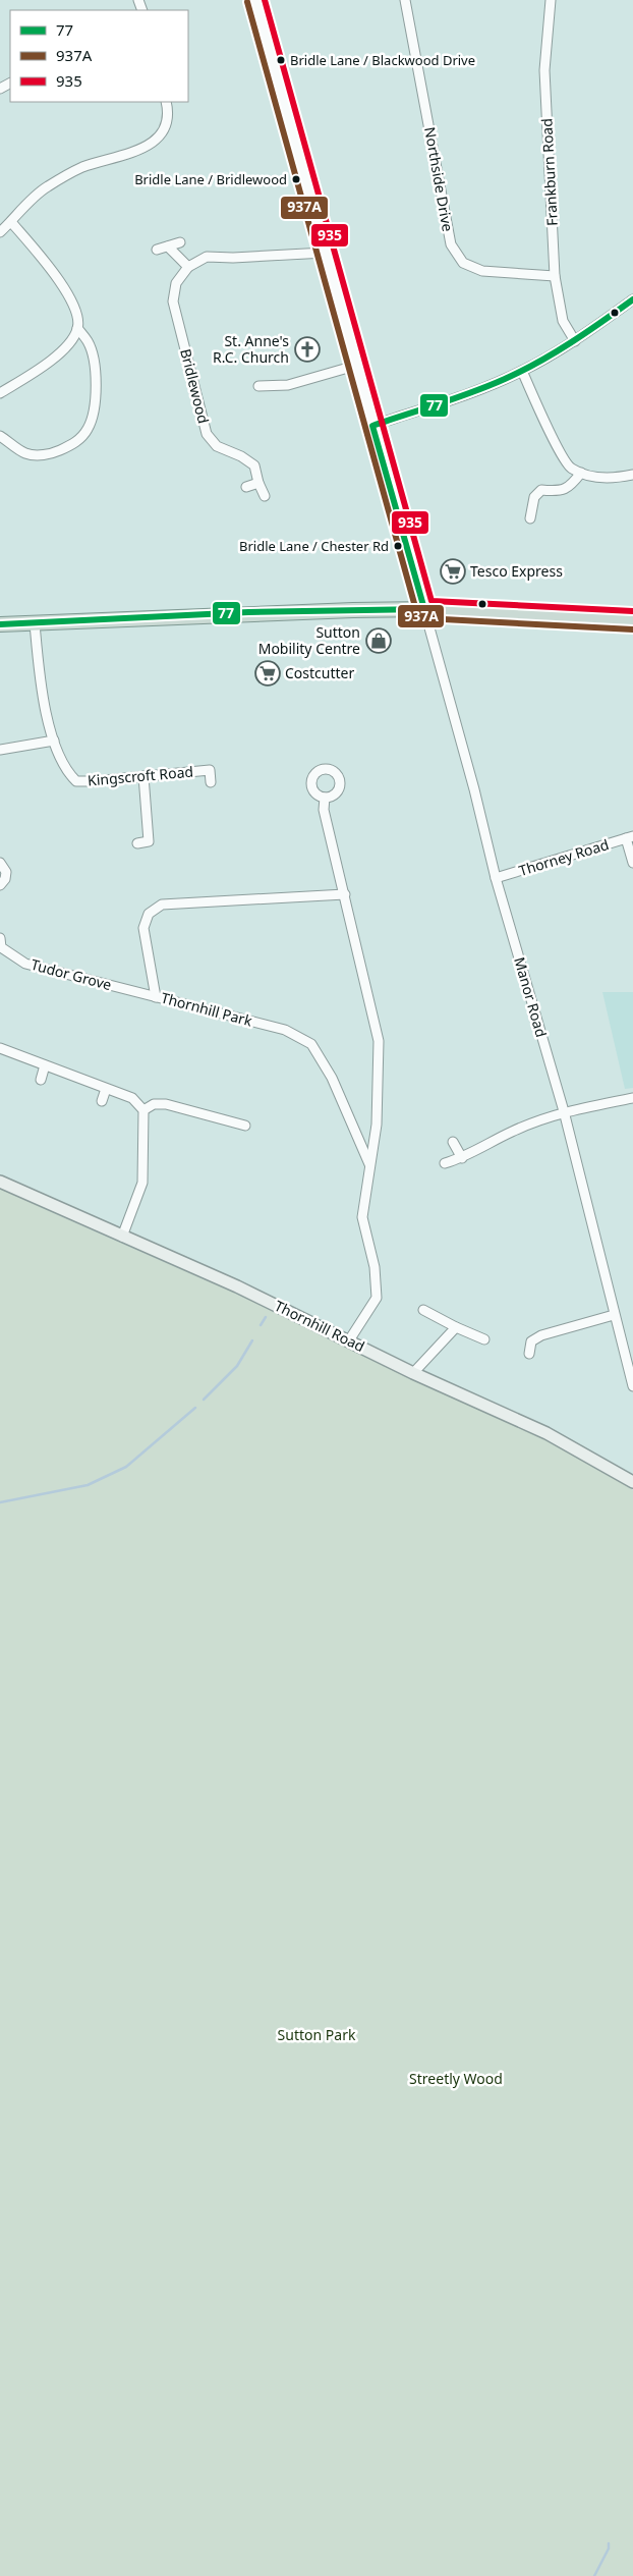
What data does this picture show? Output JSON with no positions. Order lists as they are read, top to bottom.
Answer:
{
  "streets": {
    "main road": ["Thornhill Road"],
    "street": [
      "Frankburn Road",
      "Northside Drive",
      "Bridlewood",
      "Kingscroft Road",
      "Thorney Road",
      "Tudor Grove",
      "Manor Road",
      "Thornhill Park"
    ]
  },
  "crossings": [
    ["Frankburn Road", "Northside Drive"],
    ["Thorney Road", "Manor Road"],
    ["Tudor Grove", "Thornhill Park"]
  ],
  "parks": ["Sutton Park", "Streetly Wood"],
  "places": {
    "other": ["Bridle Lane / Blackwood Drive", "Bridle Lane / Bridlewood", "Bridle Lane / Chester Rd"],
    "church": ["St. Anne's R.C. Church"],
    "supermarket": ["Tesco Express", "Costcutter"],
    "shop": ["Sutton Mobility Centre"]
  },
  "lines": ["transit line 935", "transit line 937A", "transit line 77"],
  "legend": ["77", "937A", "935"]
}
